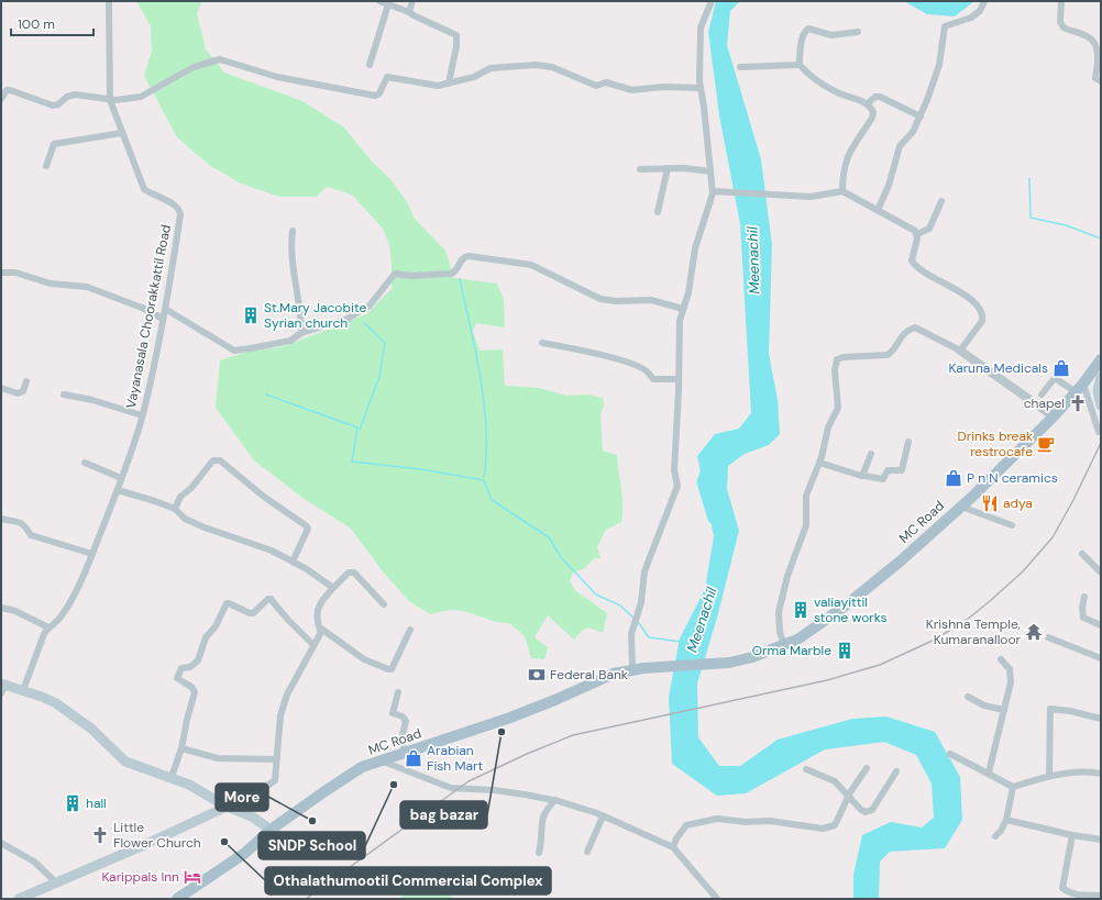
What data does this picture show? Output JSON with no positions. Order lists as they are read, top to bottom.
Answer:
{
  "streets": {
    "main road": ["MC Road"],
    "street": ["Vayanasala Choorakkattil Road"]
  },
  "water": ["Meenachil"],
  "places": {
    "building": [
      "St.Mary Jacobite Syrian church",
      "valiayittil stone works",
      "Orma Marble",
      "hall"
    ],
    "shop": ["Karuna Medicals", "P n N ceramics", "Arabian Fish Mart"],
    "church": ["chapel", "Little Flower Church"],
    "cafe": ["Drinks break restrocafe"],
    "restaurant": ["adya"],
    "temple": ["Krishna Temple, Kumaranalloor"],
    "bank": ["Federal Bank"],
    "other": [
      "bag bazar",
      "SNDP School",
      "More",
      "Othalathumootil Commercial Complex"
    ],
    "hotel": ["Karippals Inn"]
  },
  "scale_bar": "100 m"
}
